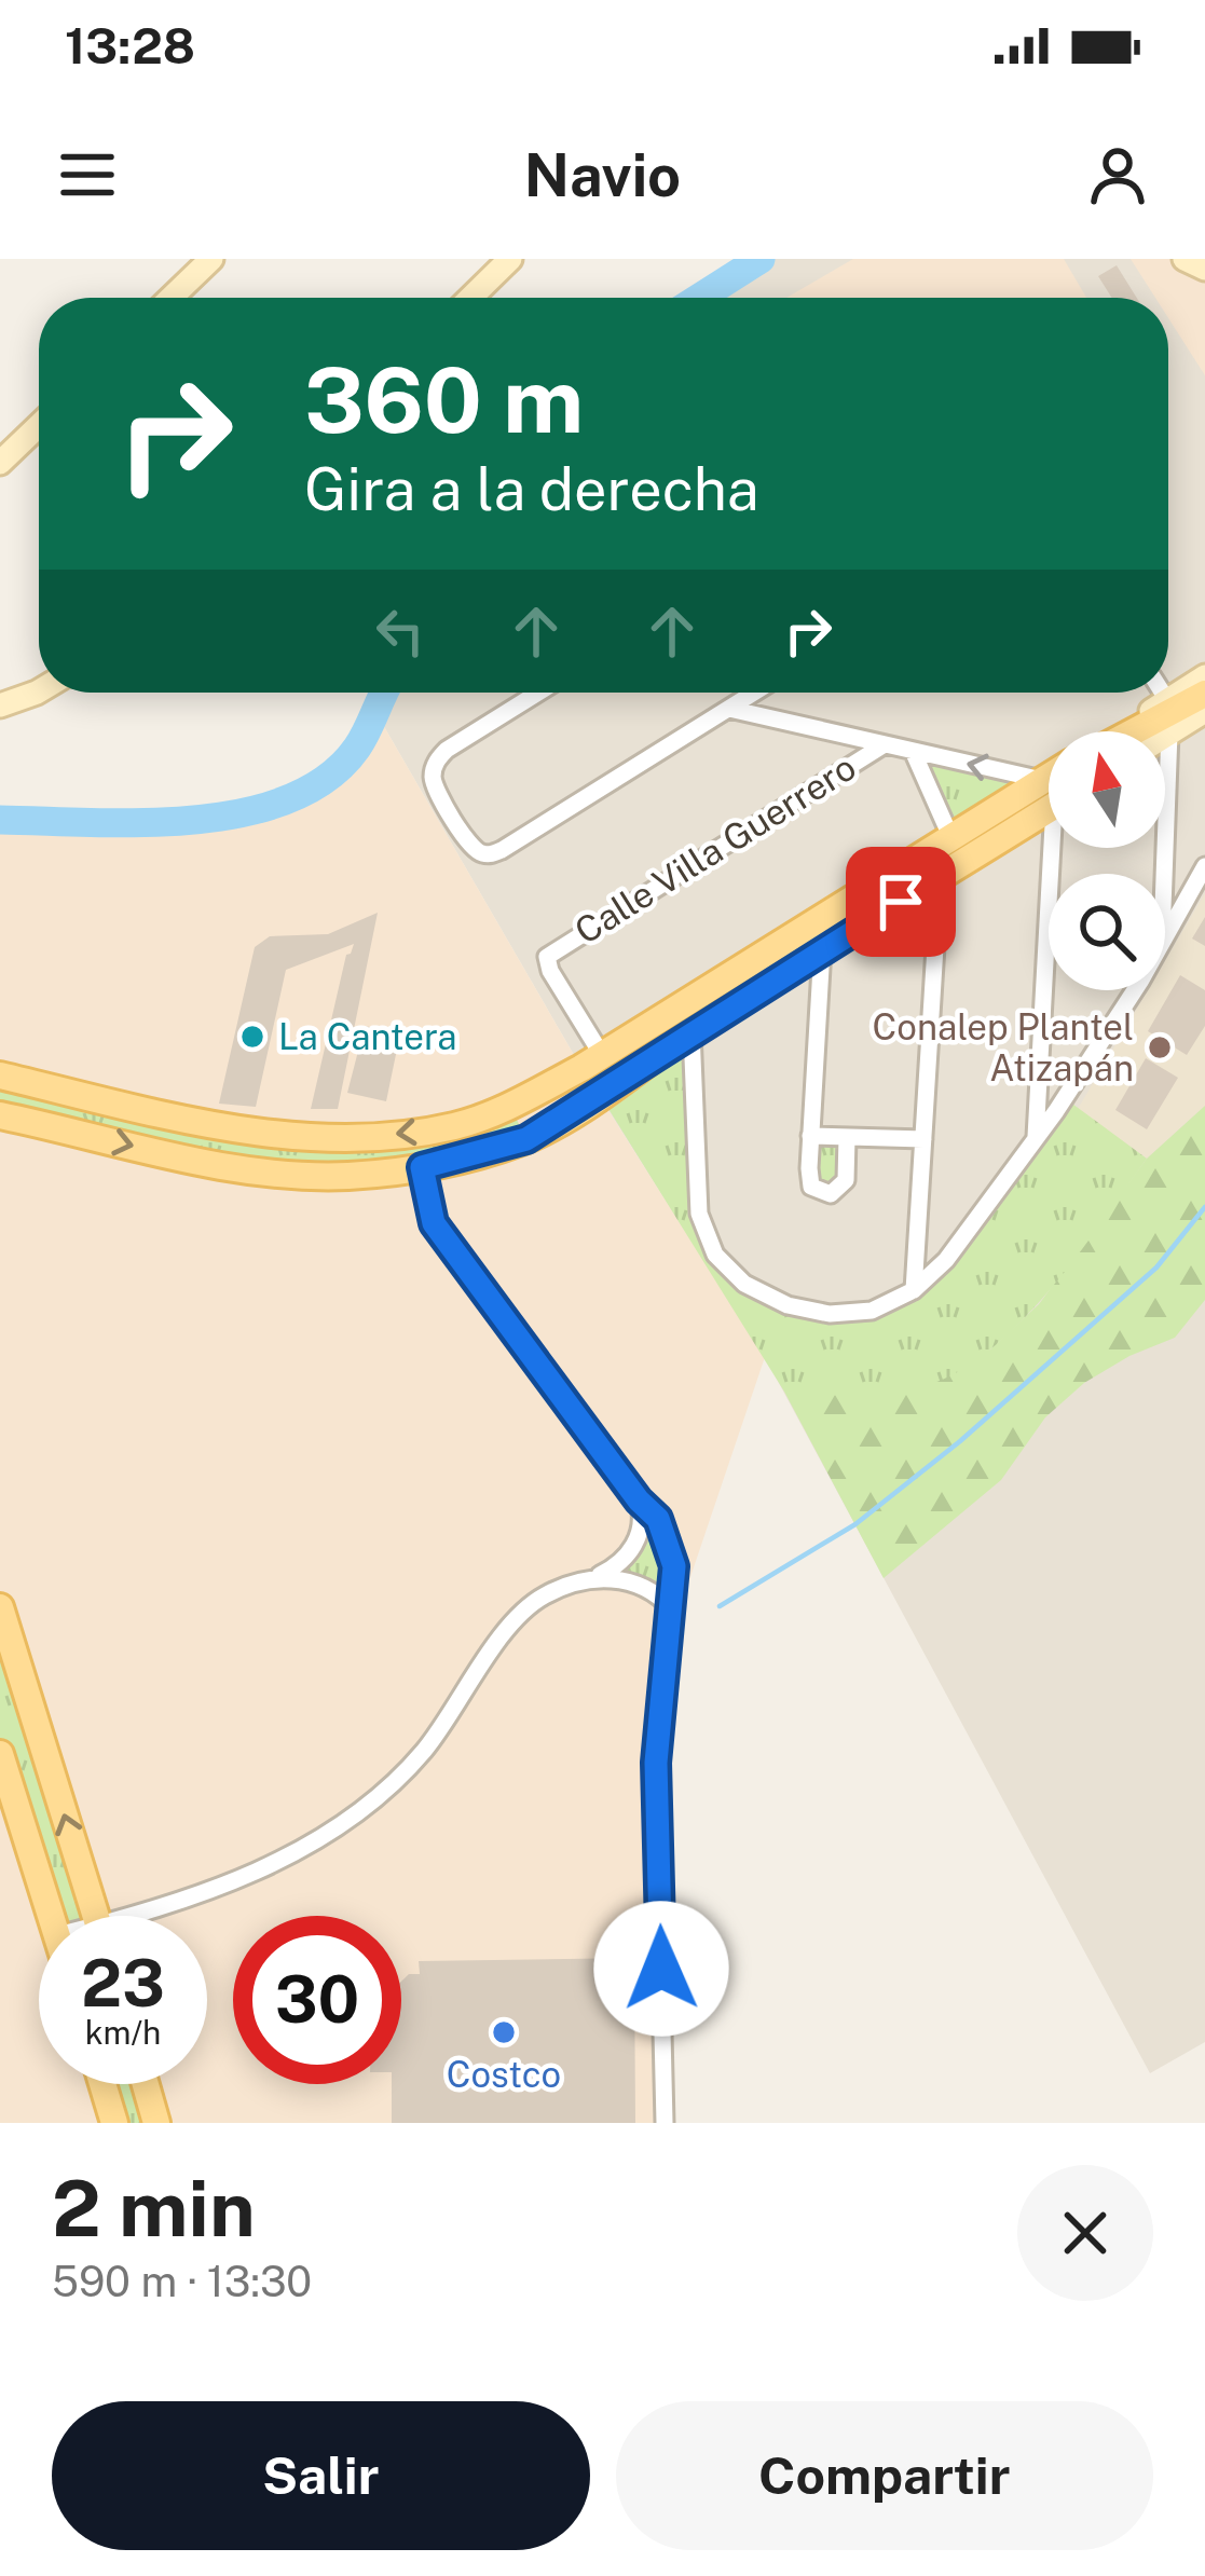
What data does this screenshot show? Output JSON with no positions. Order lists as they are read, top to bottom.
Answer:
{
  "streets": {
    "street": ["Calle Villa Guerrero"]
  },
  "places": ["La Cantera", "Conalep Plantel Atizapán", "Costco"],
  "north": "top",
  "page": {
    "status": "13:28",
    "header": "Navio",
    "turn": ["360 m", "Gira a la derecha"],
    "speed": "23 km/h",
    "limit": "30",
    "heading": ["2 min", "590 m · 13:30"],
    "buttons": ["Salir", "Compartir"]
  }
}
